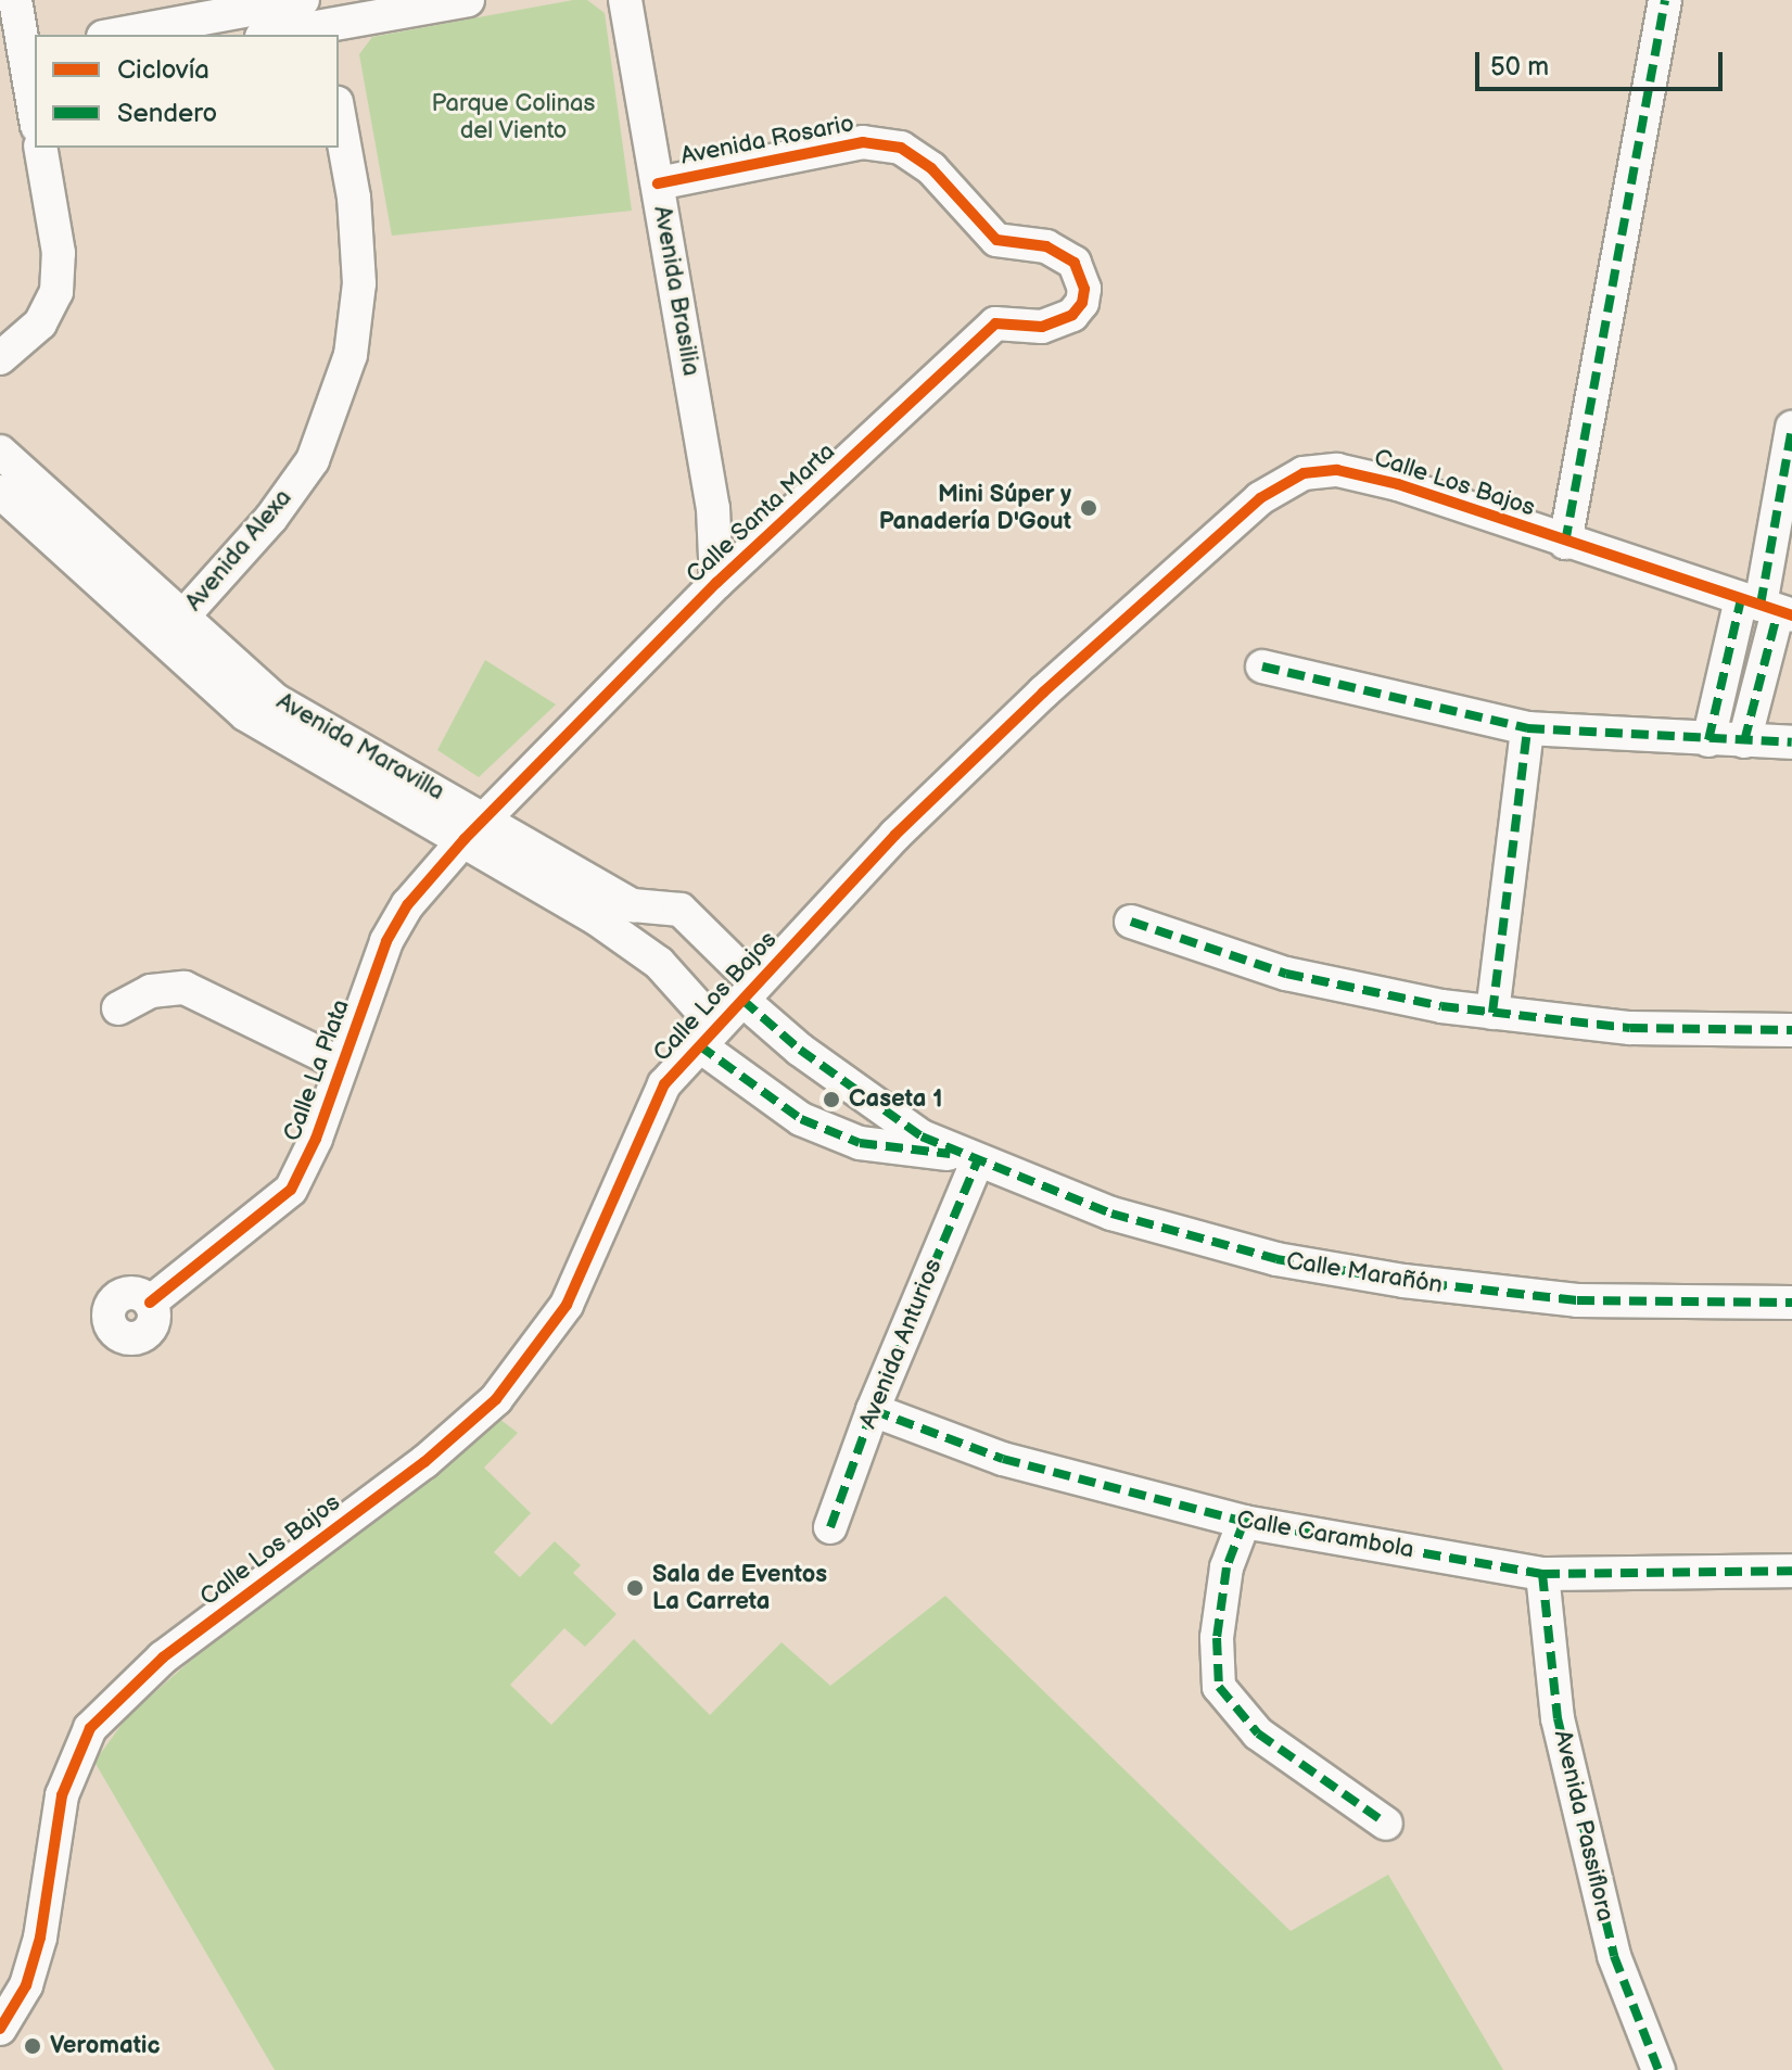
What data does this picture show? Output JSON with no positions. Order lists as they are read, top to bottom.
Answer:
{
  "streets": {
    "street": [
      "Avenida Rosario",
      "Avenida Brasilia",
      "Calle Los Bajos",
      "Calle Santa Marta",
      "Avenida Alexa",
      "Avenida Maravilla",
      "Calle La Plata",
      "Calle Marañón",
      "Avenida Anturios",
      "Calle Carambola",
      "Avenida Passiflora"
    ]
  },
  "crossings": [
    ["Avenida Rosario", "Avenida Brasilia"],
    ["Avenida Rosario", "Calle Santa Marta"],
    ["Avenida Brasilia", "Calle Santa Marta"],
    ["Calle Los Bajos", "Avenida Maravilla"],
    ["Calle Los Bajos", "Calle Marañón"],
    ["Calle Santa Marta", "Avenida Maravilla"],
    ["Calle Santa Marta", "Calle La Plata"],
    ["Avenida Alexa", "Avenida Maravilla"],
    ["Avenida Maravilla", "Calle La Plata"],
    ["Avenida Maravilla", "Calle Marañón"],
    ["Calle Marañón", "Avenida Anturios"],
    ["Avenida Anturios", "Calle Carambola"],
    ["Calle Carambola", "Avenida Passiflora"]
  ],
  "parks": ["Parque Colinas del Viento"],
  "places": [
    "Mini Súper y Panadería D'Gout",
    "Caseta 1",
    "Sala de Eventos La Carreta",
    "Veromatic"
  ],
  "legend": ["Ciclovía", "Sendero"],
  "scale_bar": "50 m"
}
